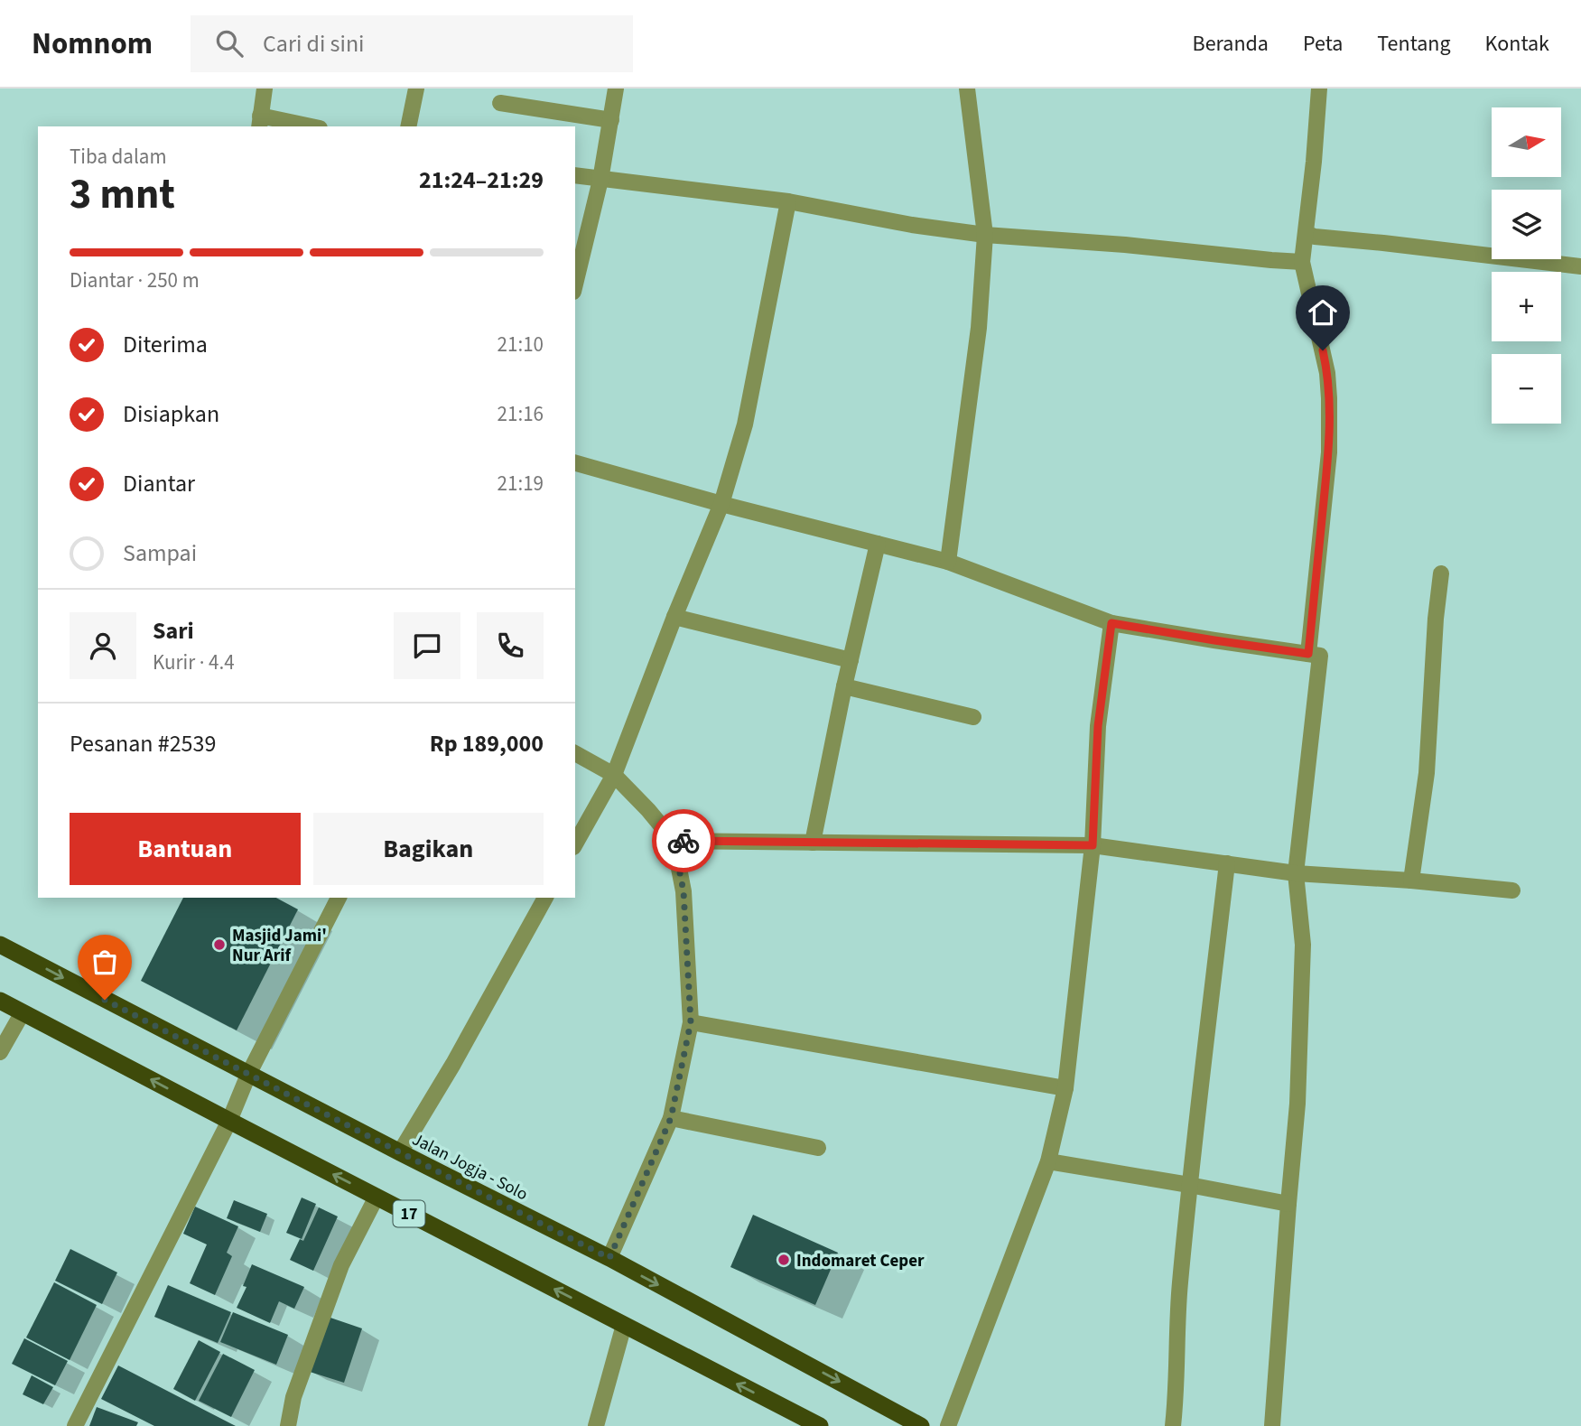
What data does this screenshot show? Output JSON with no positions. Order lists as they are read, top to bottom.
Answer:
{
  "streets": {
    "highway": ["Jalan Jogja - Solo", "17"]
  },
  "places": ["Masjid Jami' Nur Arif", "Indomaret Ceper"],
  "north": "right",
  "page": {
    "header": "Nomnom",
    "search": "Cari di sini",
    "nav": [
      "Beranda",
      "Peta",
      "Tentang",
      "Kontak"
    ],
    "map_buttons": ["+", "−"],
    "heading": ["3 mnt", "Tiba dalam", "21:24–21:29"],
    "panel": [
      "Sari",
      "Kurir · 4.4",
      "Pesanan #2539",
      "Rp 189,000"
    ],
    "bar": "Diantar · 250 m",
    "list": [
      ["Diterima", "21:10"],
      ["Disiapkan", "21:16"],
      ["Diantar", "21:19"],
      "Sampai"
    ],
    "buttons": ["Bantuan", "Bagikan"]
  }
}
